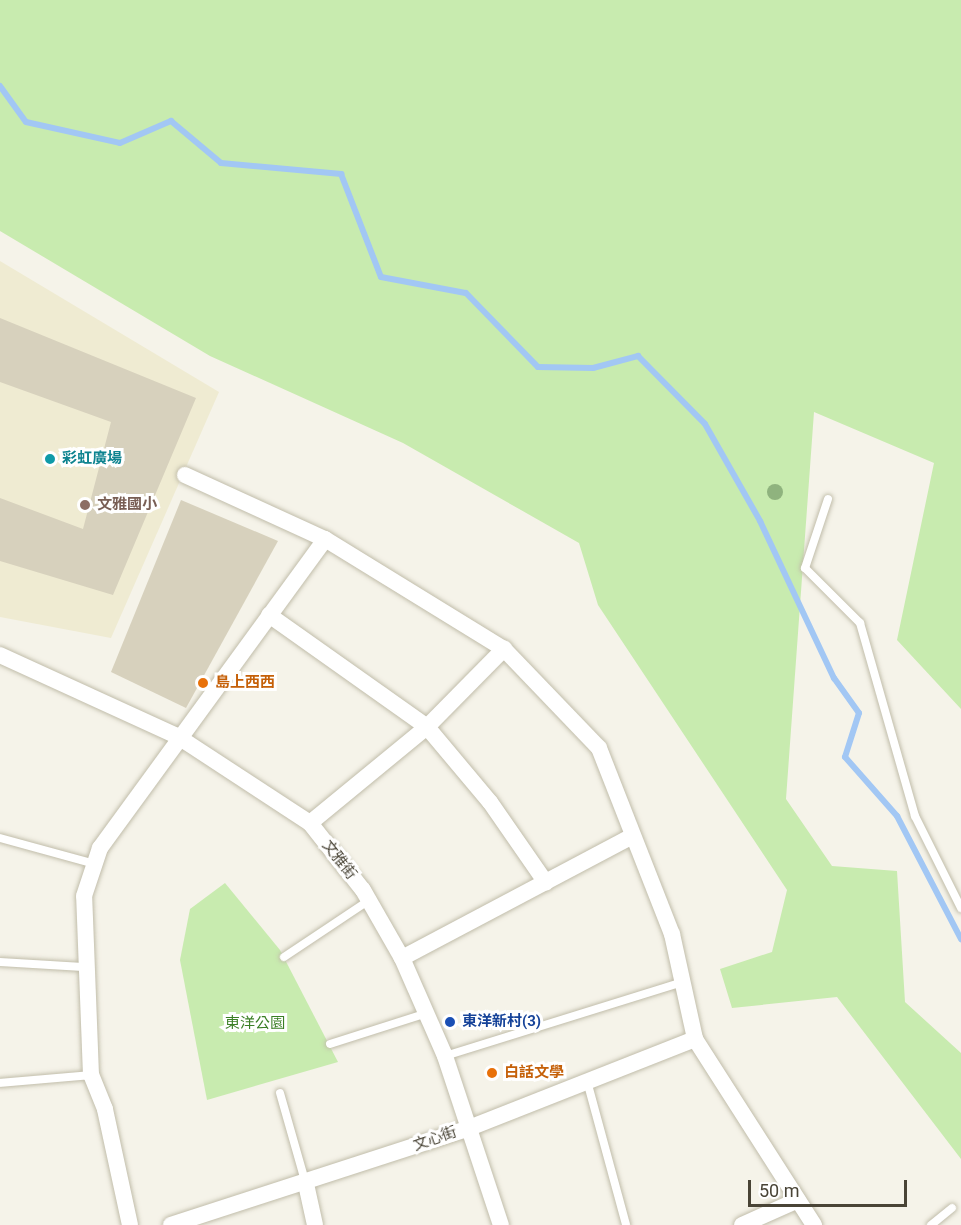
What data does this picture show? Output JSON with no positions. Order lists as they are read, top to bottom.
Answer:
{
  "streets": {
    "street": ["文雅街", "文心街"]
  },
  "crossings": [
    ["文雅街", "文心街"]
  ],
  "parks": ["東洋公園"],
  "places": [
    "彩虹廣場",
    "文雅國小",
    "島上西西",
    "東洋新村(3)",
    "白話文學"
  ],
  "scale_bar": "50 m"
}
